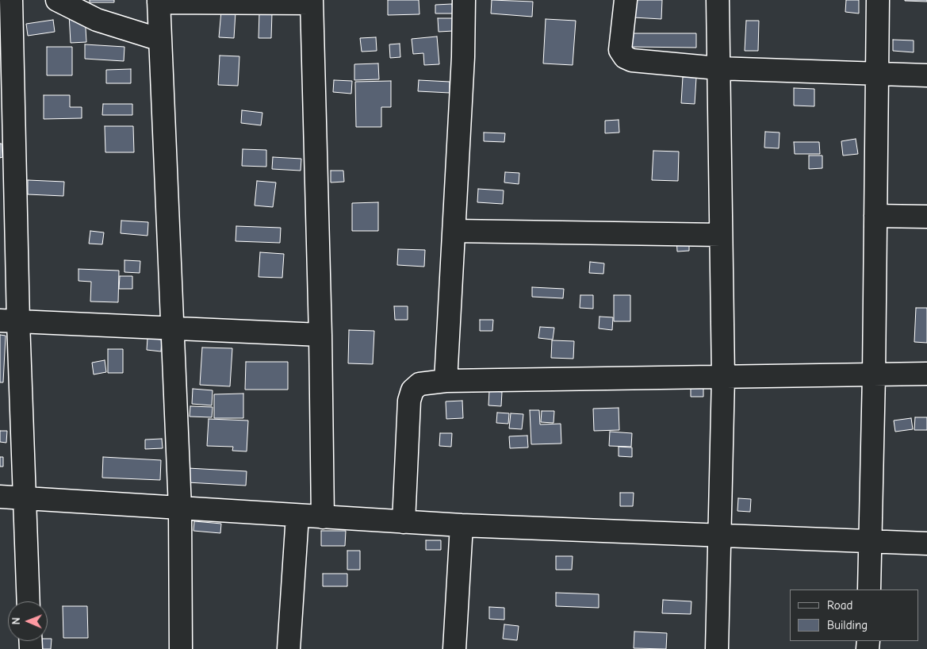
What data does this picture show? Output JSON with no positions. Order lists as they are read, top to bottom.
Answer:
{
  "legend": ["Road", "Building"],
  "north": "left"
}
